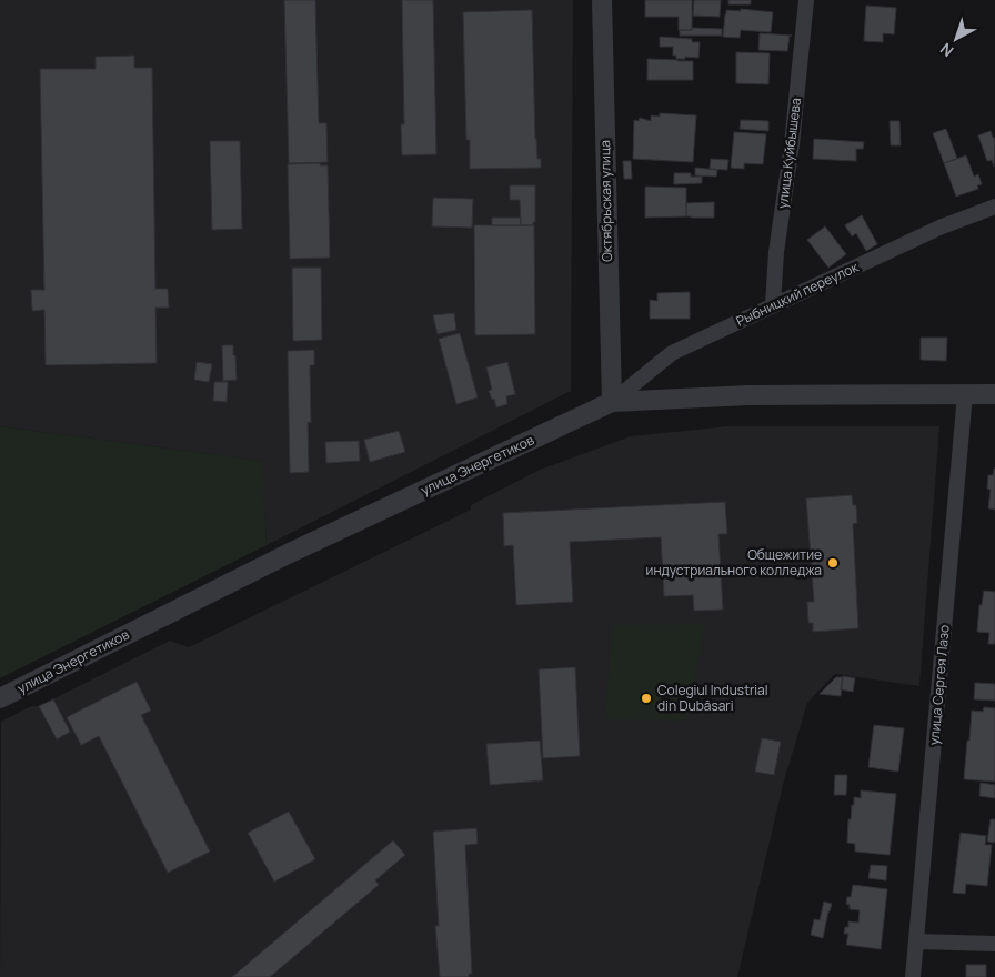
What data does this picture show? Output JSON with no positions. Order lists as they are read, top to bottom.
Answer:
{
  "streets": {
    "street": [
      "улица Куйбышева",
      "Октябрьская улица",
      "Рыбницкий переулок",
      "улица Энергетиков",
      "улица Сергея Лазо"
    ]
  },
  "crossings": [
    ["улица Куйбышева", "Рыбницкий переулок"],
    ["Октябрьская улица", "Рыбницкий переулок"],
    ["Октябрьская улица", "улица Энергетиков"],
    ["Рыбницкий переулок", "улица Энергетиков"],
    ["улица Энергетиков", "улица Сергея Лазо"]
  ],
  "places": ["Общежитие индустриального колледжа", "Colegiul Industrial din Dubăsari"],
  "north": "bottom left"
}
